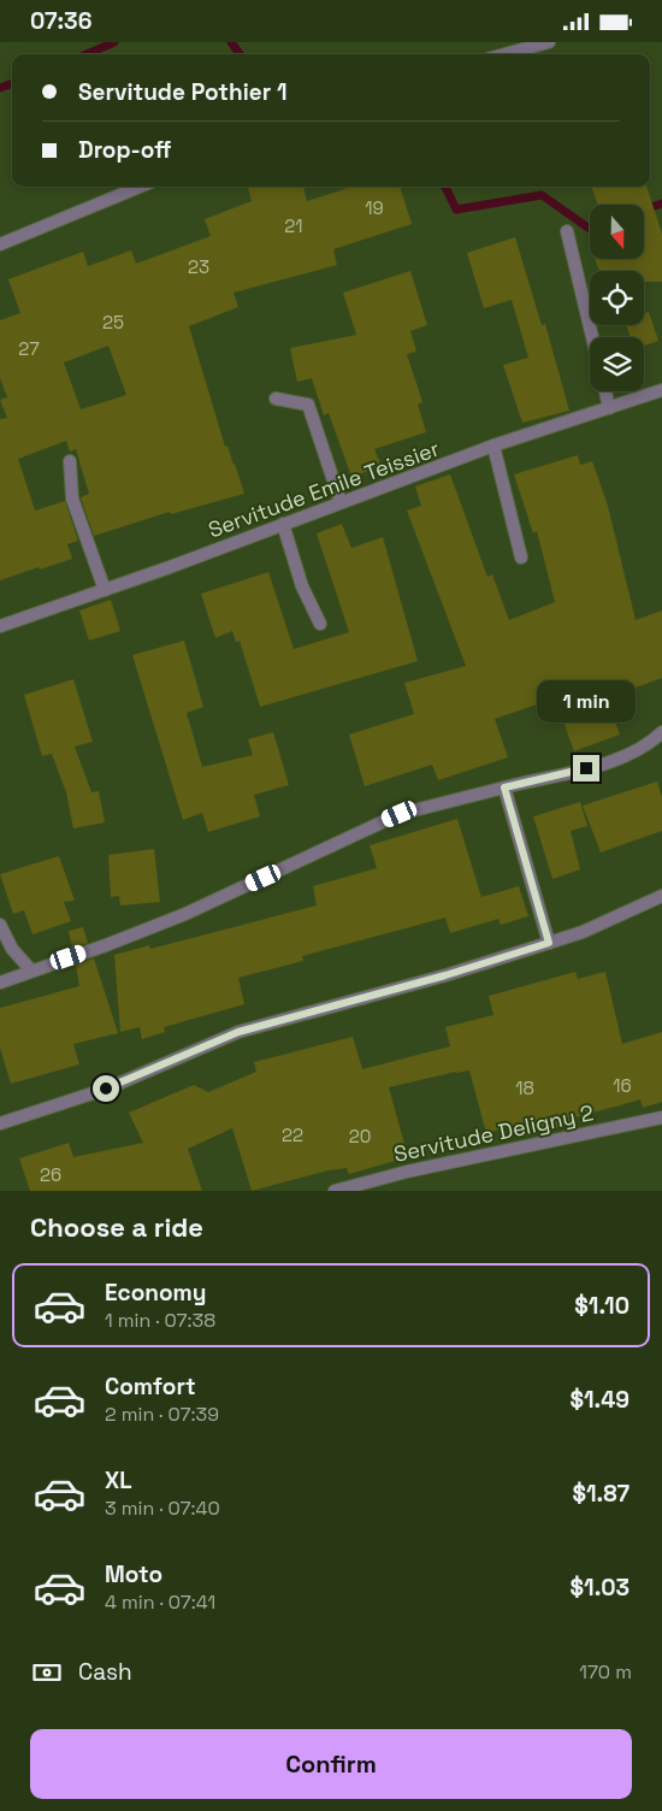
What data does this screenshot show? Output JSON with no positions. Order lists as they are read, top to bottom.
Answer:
{
  "streets": {
    "street": ["Servitude Emile Teissier", "Servitude Deligny 2"]
  },
  "house_numbers": [
    "19",
    "21",
    "23",
    "25",
    "27",
    "16",
    "18",
    "22",
    "20",
    "26"
  ],
  "north": "bottom",
  "page": {
    "status": "07:36",
    "banner": ["Servitude Pothier 1", "Drop-off"],
    "bubble": "1 min",
    "heading": "Choose a ride",
    "list": [
      {
        "name": "Economy",
        "note": "1 min · 07:38",
        "value": "$1.10"
      },
      {
        "name": "Comfort",
        "note": "2 min · 07:39",
        "value": "$1.49"
      },
      {
        "name": "XL",
        "note": "3 min · 07:40",
        "value": "$1.87"
      },
      {
        "name": "Moto",
        "note": "4 min · 07:41",
        "value": "$1.03"
      }
    ],
    "pay": ["Cash", "170 m"],
    "buttons": "Confirm"
  }
}
